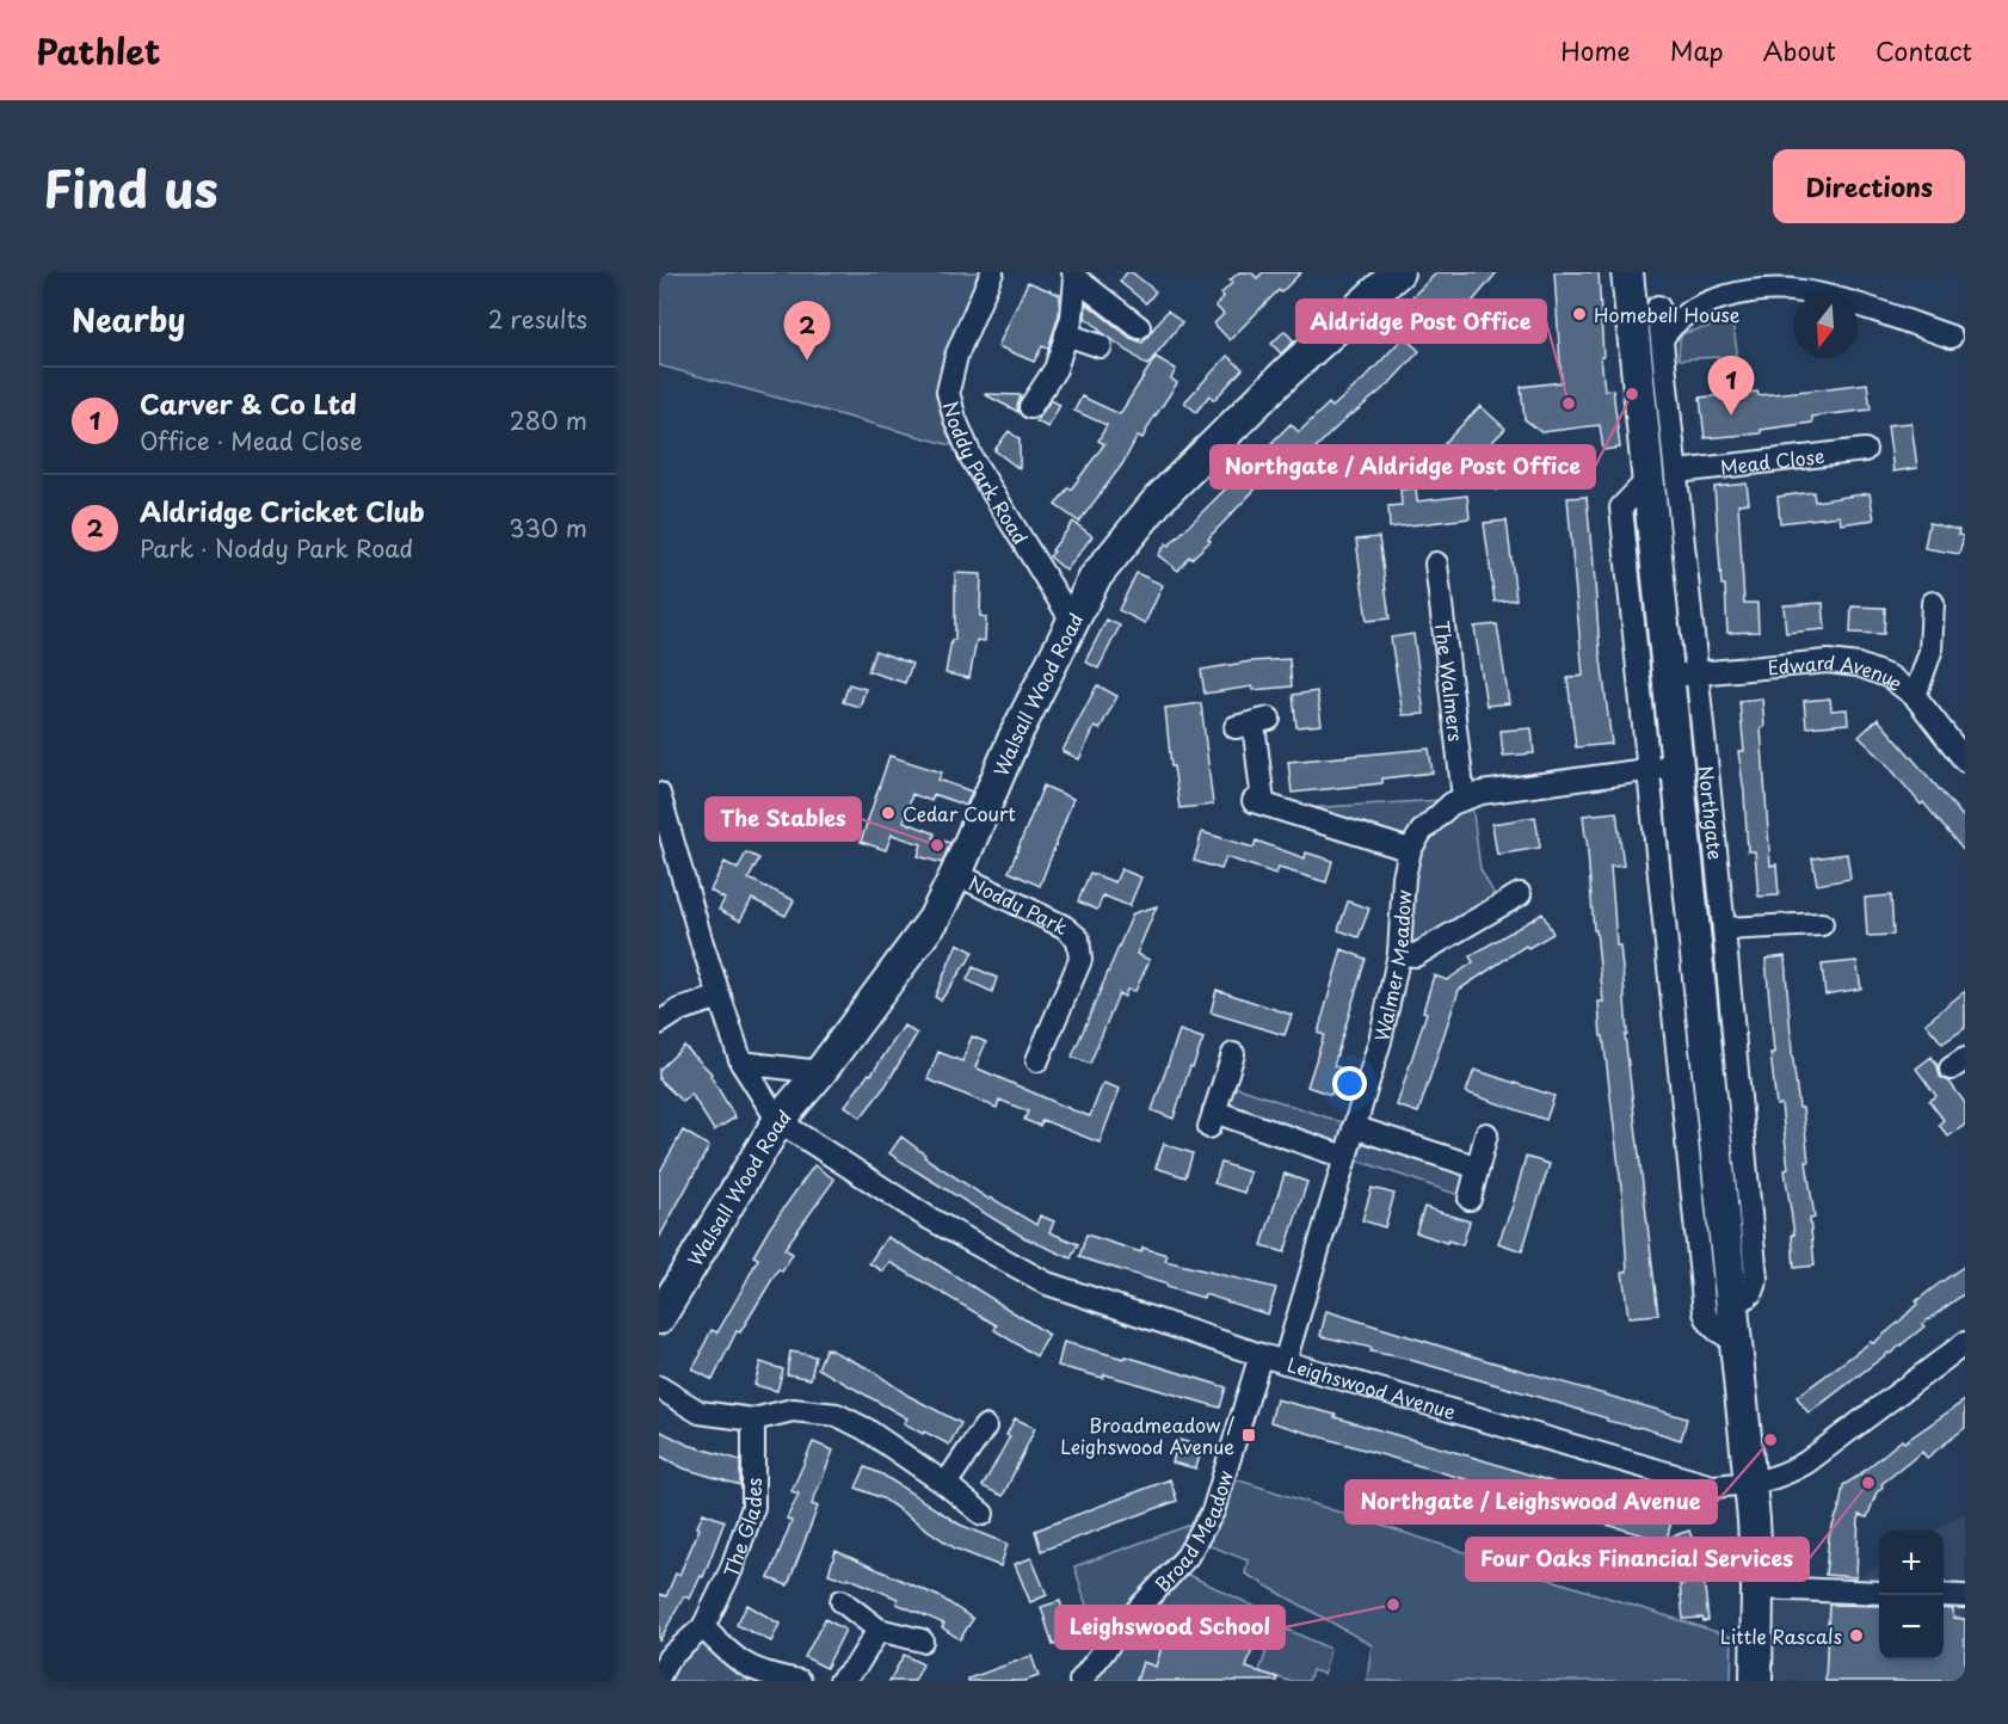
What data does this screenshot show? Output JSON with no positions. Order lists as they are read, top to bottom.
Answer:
{
  "streets": {
    "main road": ["Walsall Wood Road", "Northgate"],
    "street": [
      "Mead Close",
      "Noddy Park Road",
      "Edward Avenue",
      "The Walmers",
      "Noddy Park",
      "Walmer Meadow",
      "Leighswood Avenue",
      "The Glades",
      "Broad Meadow"
    ]
  },
  "crossings": [
    ["Mead Close", "Northgate"],
    ["Noddy Park Road", "Walsall Wood Road"],
    ["Edward Avenue", "Northgate"],
    ["The Walmers", "Walmer Meadow"],
    ["Walsall Wood Road", "Noddy Park"],
    ["Walsall Wood Road", "Leighswood Avenue"],
    ["Northgate", "Walmer Meadow"],
    ["Northgate", "Leighswood Avenue"],
    ["Walmer Meadow", "Leighswood Avenue"],
    ["Leighswood Avenue", "Broad Meadow"]
  ],
  "places": {
    "other": [
      "Homebell House",
      "Northgate / Aldridge Post Office",
      "Aldridge Post Office",
      "Cedar Court",
      "The Stables",
      "Northgate / Leighswood Avenue",
      "Four Oaks Financial Services",
      "Leighswood School",
      "Little Rascals"
    ],
    "transit": ["Broadmeadow / Leighswood Avenue"]
  },
  "north": "bottom",
  "page": {
    "header": "Pathlet",
    "nav": [
      "Home",
      "Map",
      "About",
      "Contact"
    ],
    "title": "Find us",
    "buttons": "Directions",
    "heading": ["Nearby", "2 results"],
    "pins": ["2", "1"],
    "list": [
      {
        "mark": "1",
        "name": "Carver & Co Ltd",
        "note": "Office · Mead Close",
        "value": "280 m"
      },
      {
        "mark": "2",
        "name": "Aldridge Cricket Club",
        "note": "Park · Noddy Park Road",
        "value": "330 m"
      }
    ],
    "map_buttons": ["+", "−"]
  }
}
